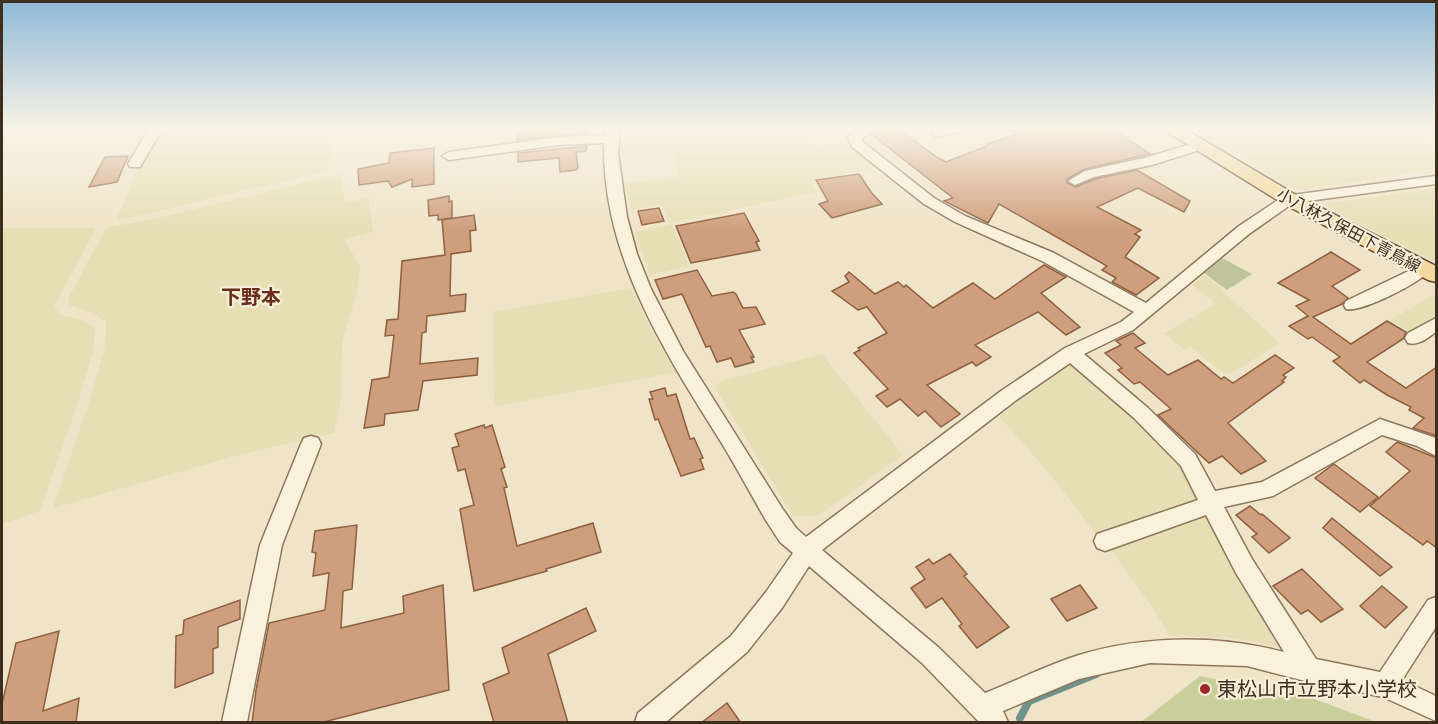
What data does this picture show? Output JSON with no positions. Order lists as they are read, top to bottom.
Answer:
{
  "streets": {
    "main road": ["小八林久保田下青鳥線"]
  },
  "districts": ["下野本"],
  "places": ["東松山市立野本小学校"]
}
